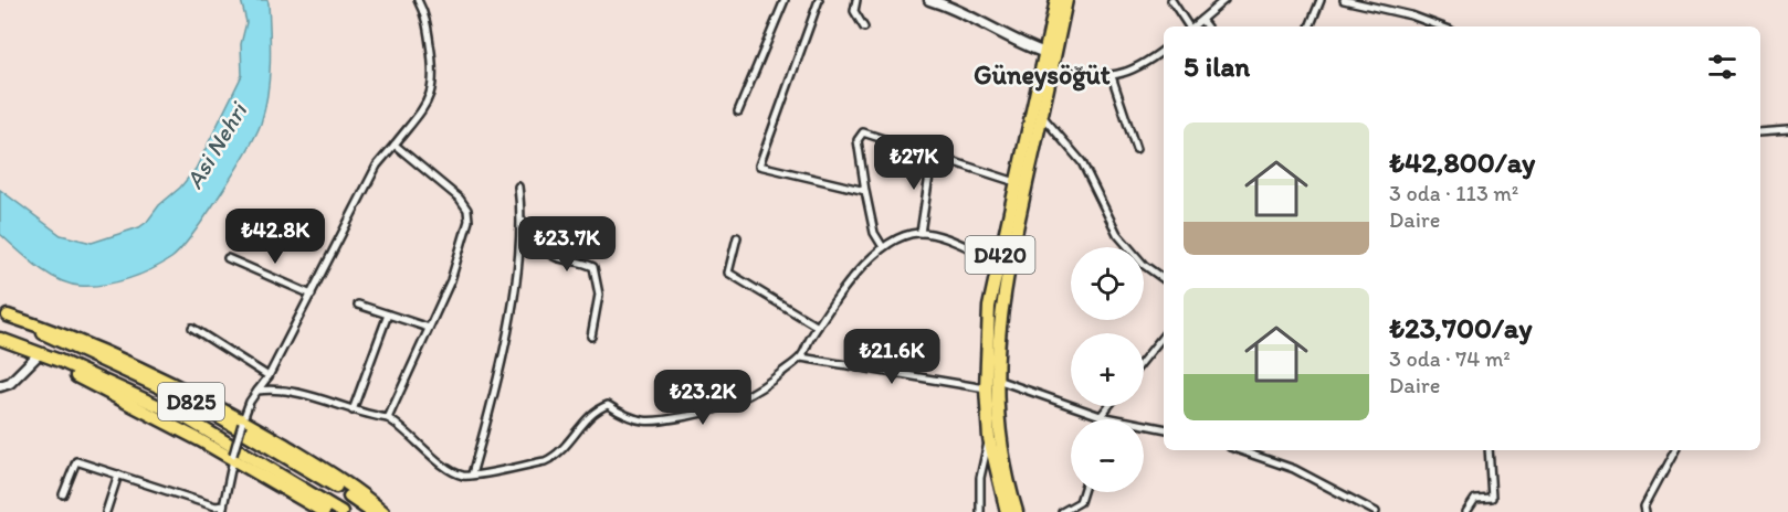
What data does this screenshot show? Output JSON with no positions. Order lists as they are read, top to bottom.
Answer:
{
  "streets": {
    "highway": ["D420", "D825"]
  },
  "districts": ["Güneysöğüt"],
  "water": ["Asi Nehri"],
  "page": {
    "heading": "5 ilan",
    "list": [
      {
        "name": "₺42,800/ay",
        "note": "3 oda · 113 m² · Daire"
      },
      {
        "name": "₺23,700/ay",
        "note": "3 oda · 74 m² · Daire"
      }
    ],
    "price": [
      "₺27K",
      "₺42.8K",
      "₺23.7K",
      "₺21.6K",
      "₺23.2K"
    ],
    "map_buttons": ["+", "−"]
  }
}
